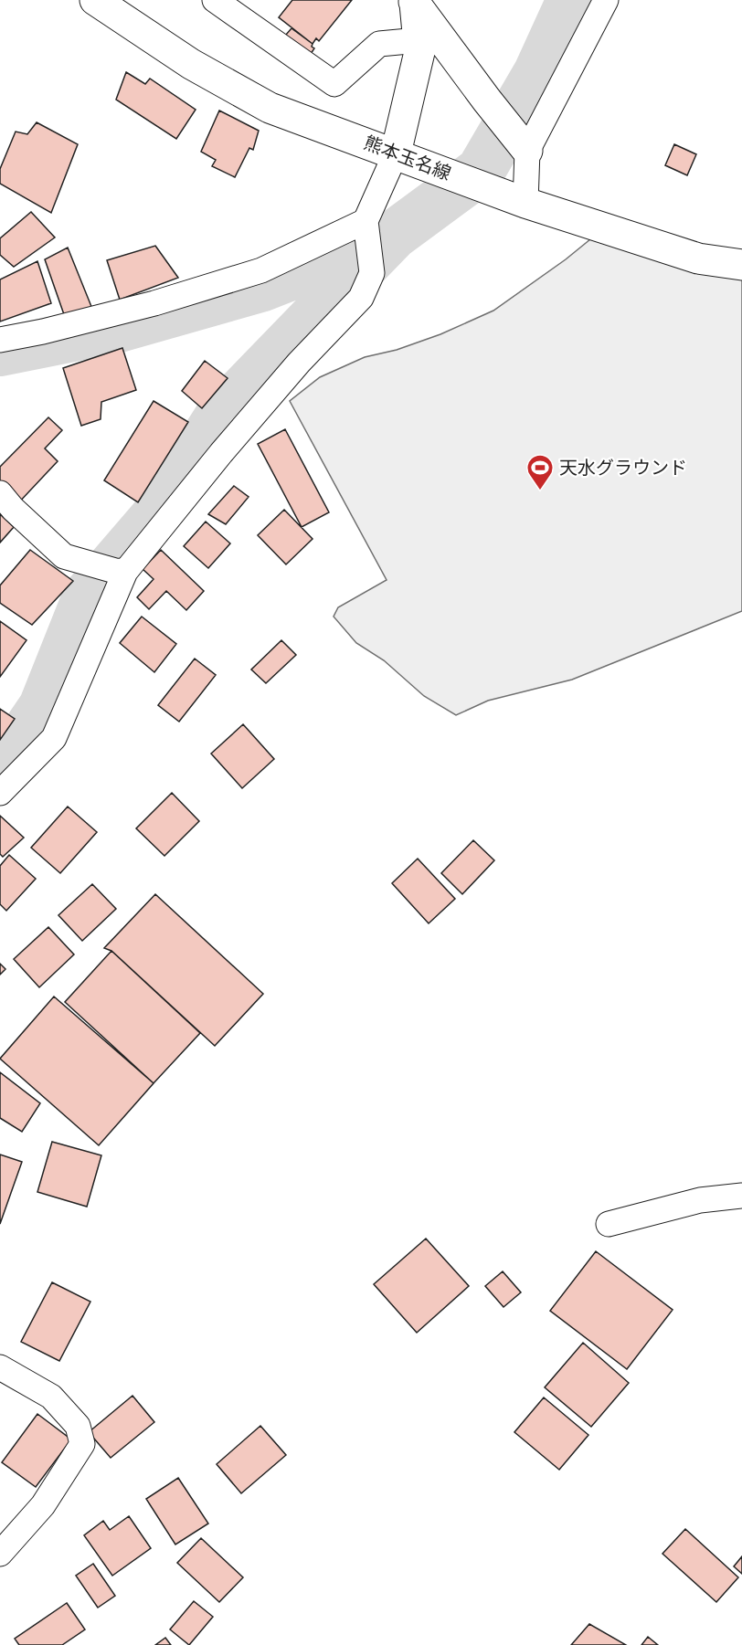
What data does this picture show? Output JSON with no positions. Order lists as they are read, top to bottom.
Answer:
{
  "streets": {
    "main road": ["熊本玉名線"]
  },
  "places": {
    "sports": ["天水グラウンド"]
  }
}
